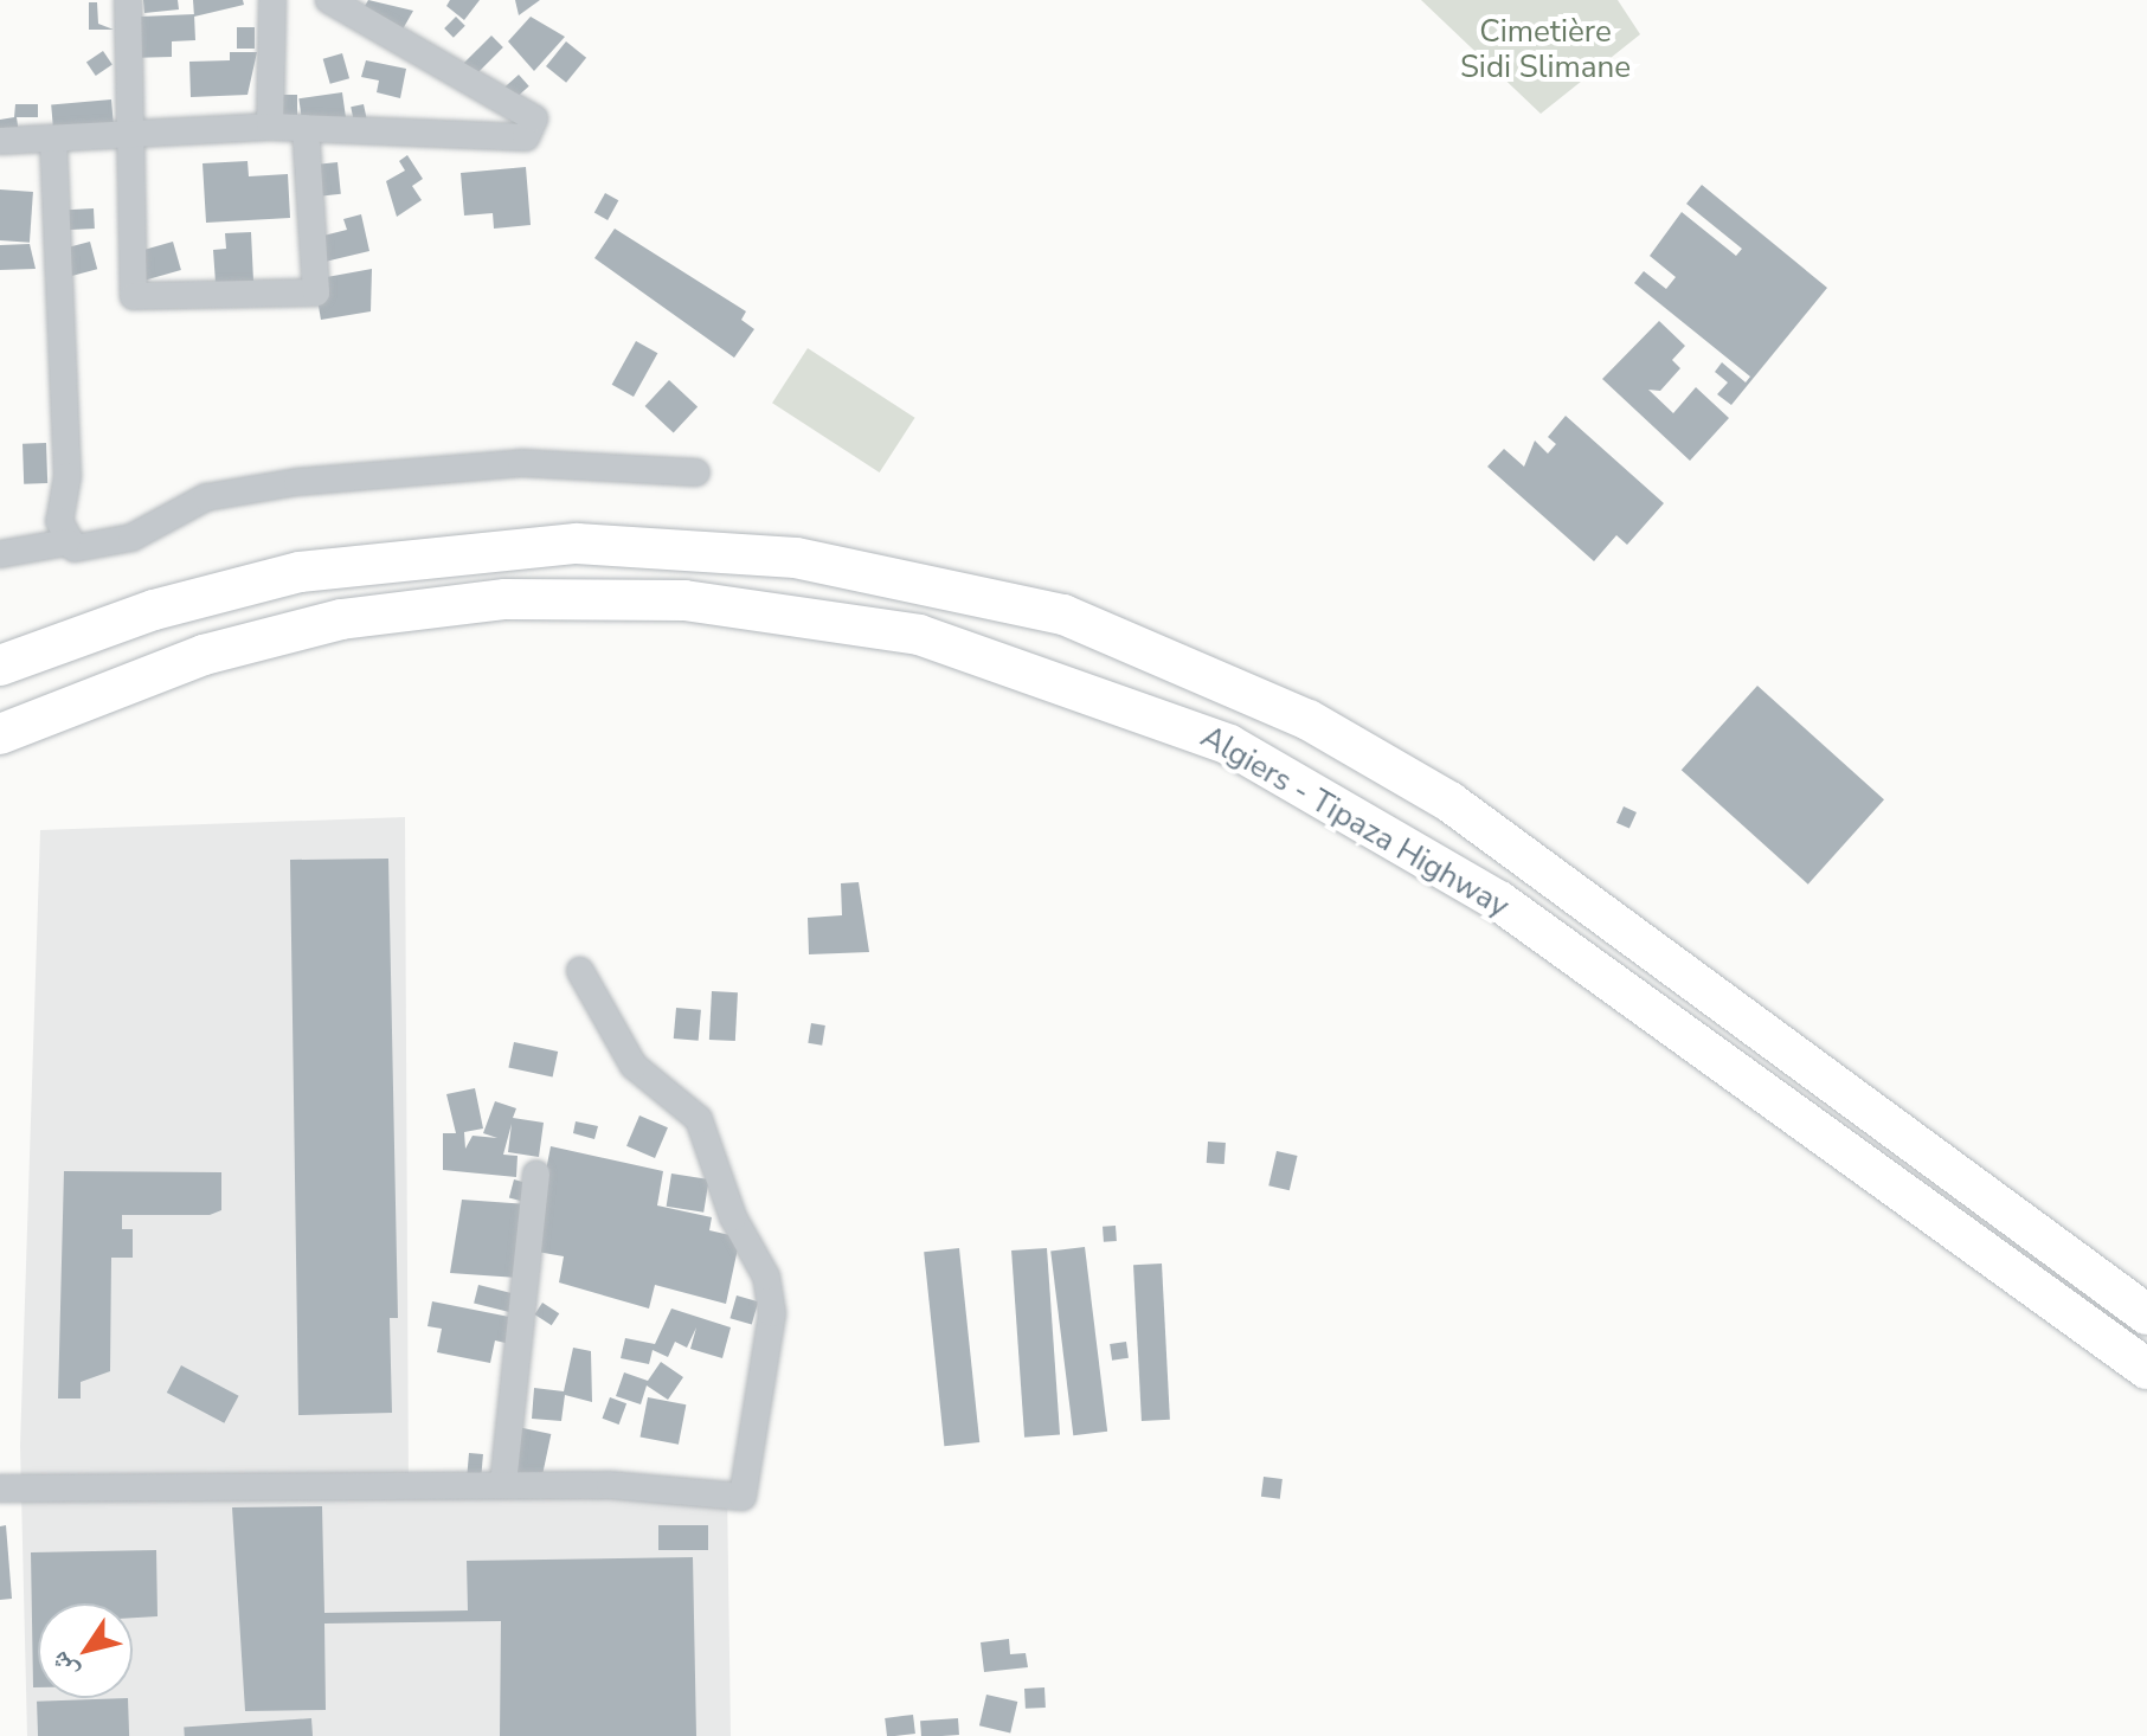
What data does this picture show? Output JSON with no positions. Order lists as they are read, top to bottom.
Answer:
{
  "streets": {
    "highway": ["Algiers - Tipaza Highway"]
  },
  "parks": ["Cimetière Sidi Slimane"],
  "north": "bottom left"
}
